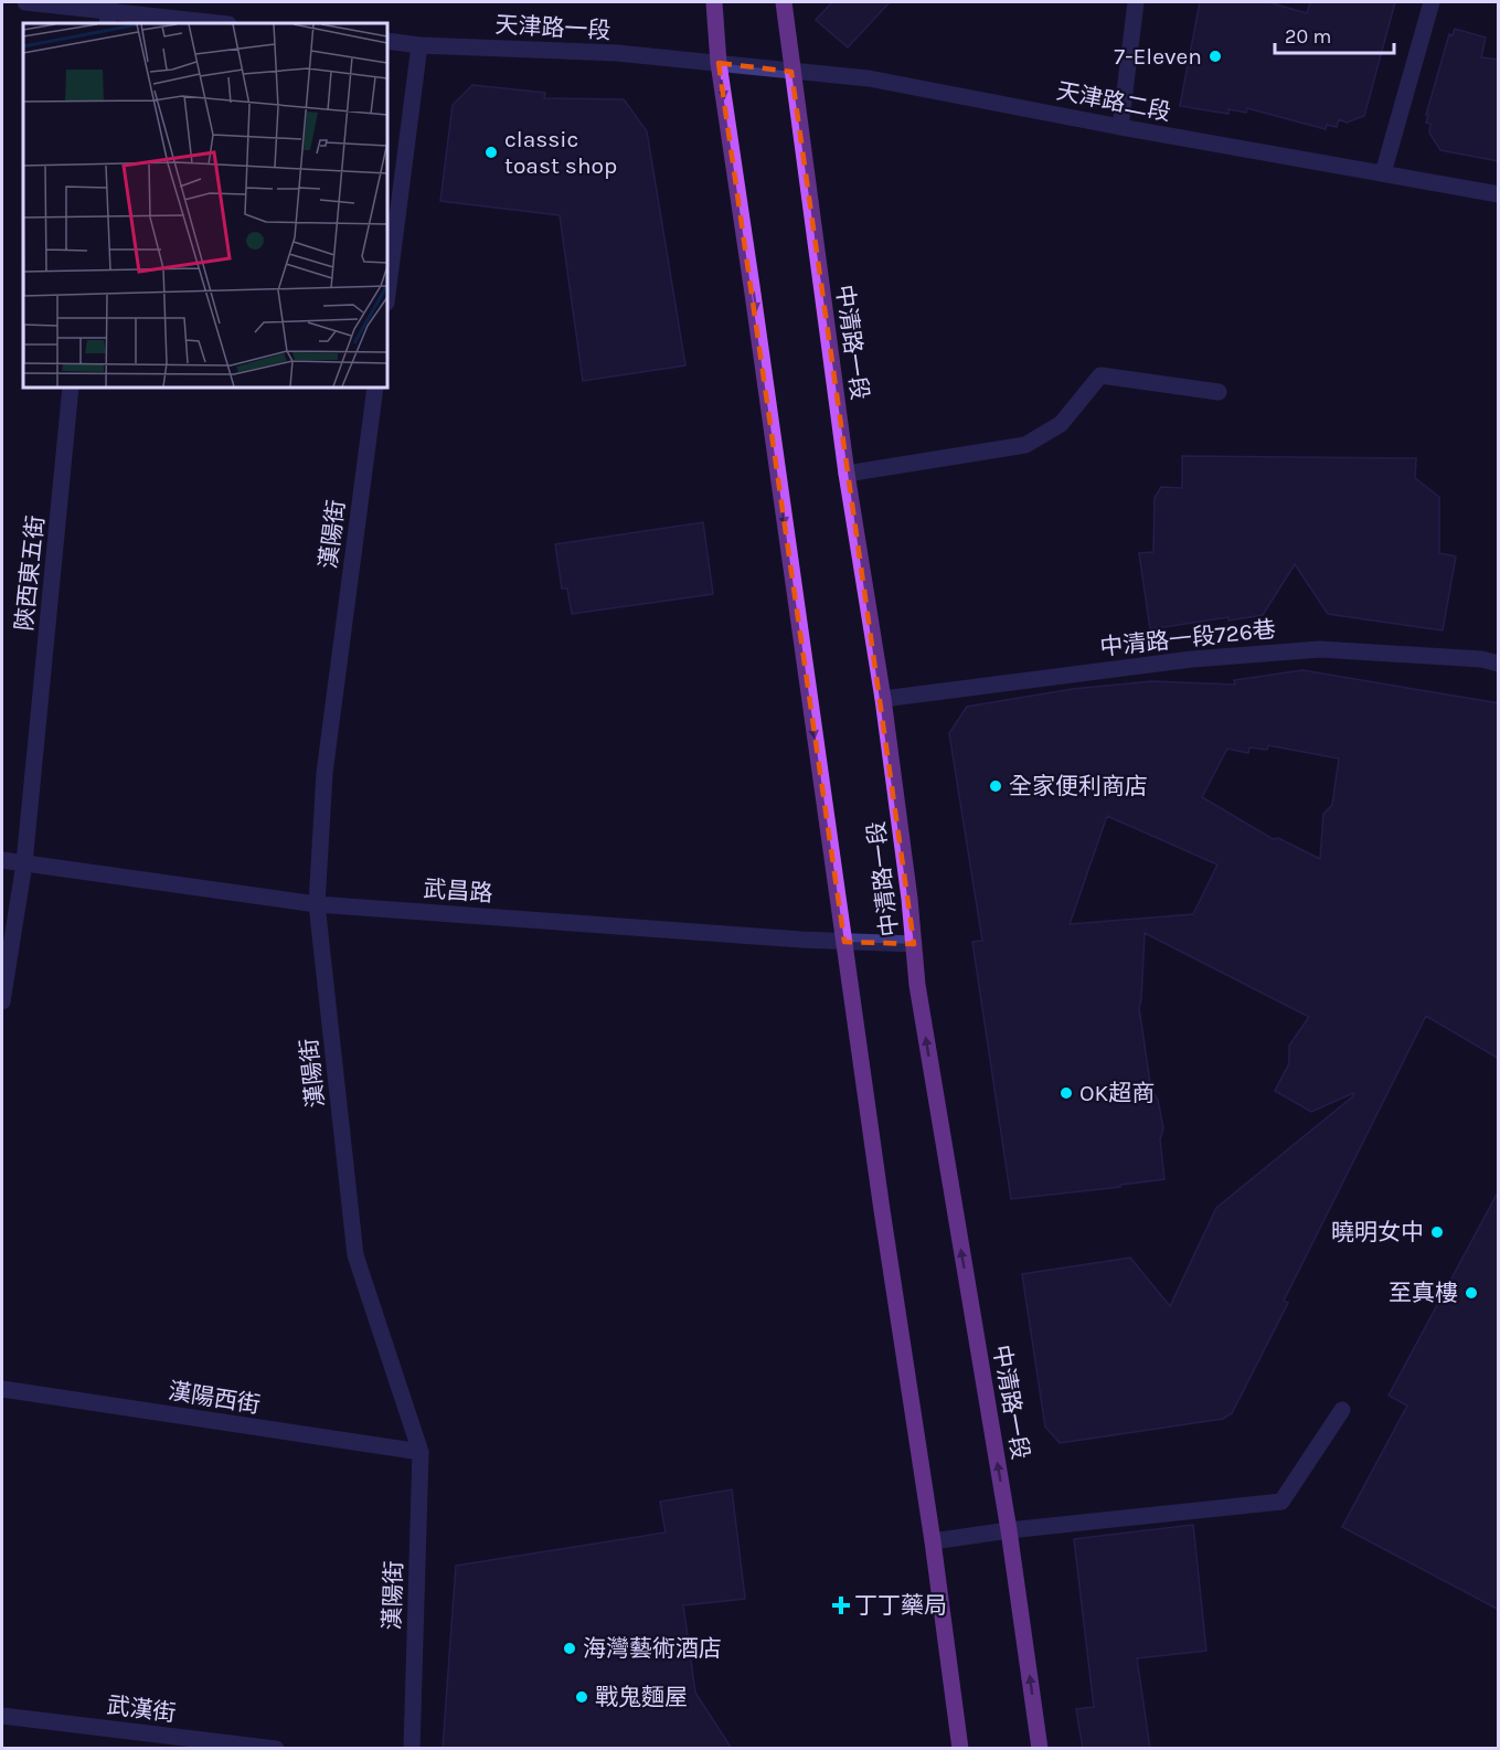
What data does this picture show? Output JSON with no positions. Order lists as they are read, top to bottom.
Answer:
{
  "streets": {
    "main road": ["中清路一段"],
    "street": [
      "天津路一段",
      "天津路二段",
      "漢陽街",
      "陝西東五街",
      "中清路一段726巷",
      "武昌路",
      "漢陽西街",
      "武漢街"
    ]
  },
  "crossings": [
    ["天津路一段", "天津路二段"],
    ["天津路一段", "中清路一段"],
    ["天津路二段", "中清路一段"],
    ["中清路一段", "中清路一段726巷"],
    ["中清路一段", "武昌路"],
    ["漢陽街", "武昌路"],
    ["漢陽街", "漢陽西街"],
    ["陝西東五街", "武昌路"]
  ],
  "places": {
    "other": [
      "7-Eleven",
      "classic toast shop",
      "全家便利商店",
      "OK超商",
      "曉明女中",
      "至真樓",
      "海灣藝術酒店",
      "戰鬼麵屋"
    ],
    "health": ["丁丁藥局"]
  },
  "scale_bar": "20 m"
}
